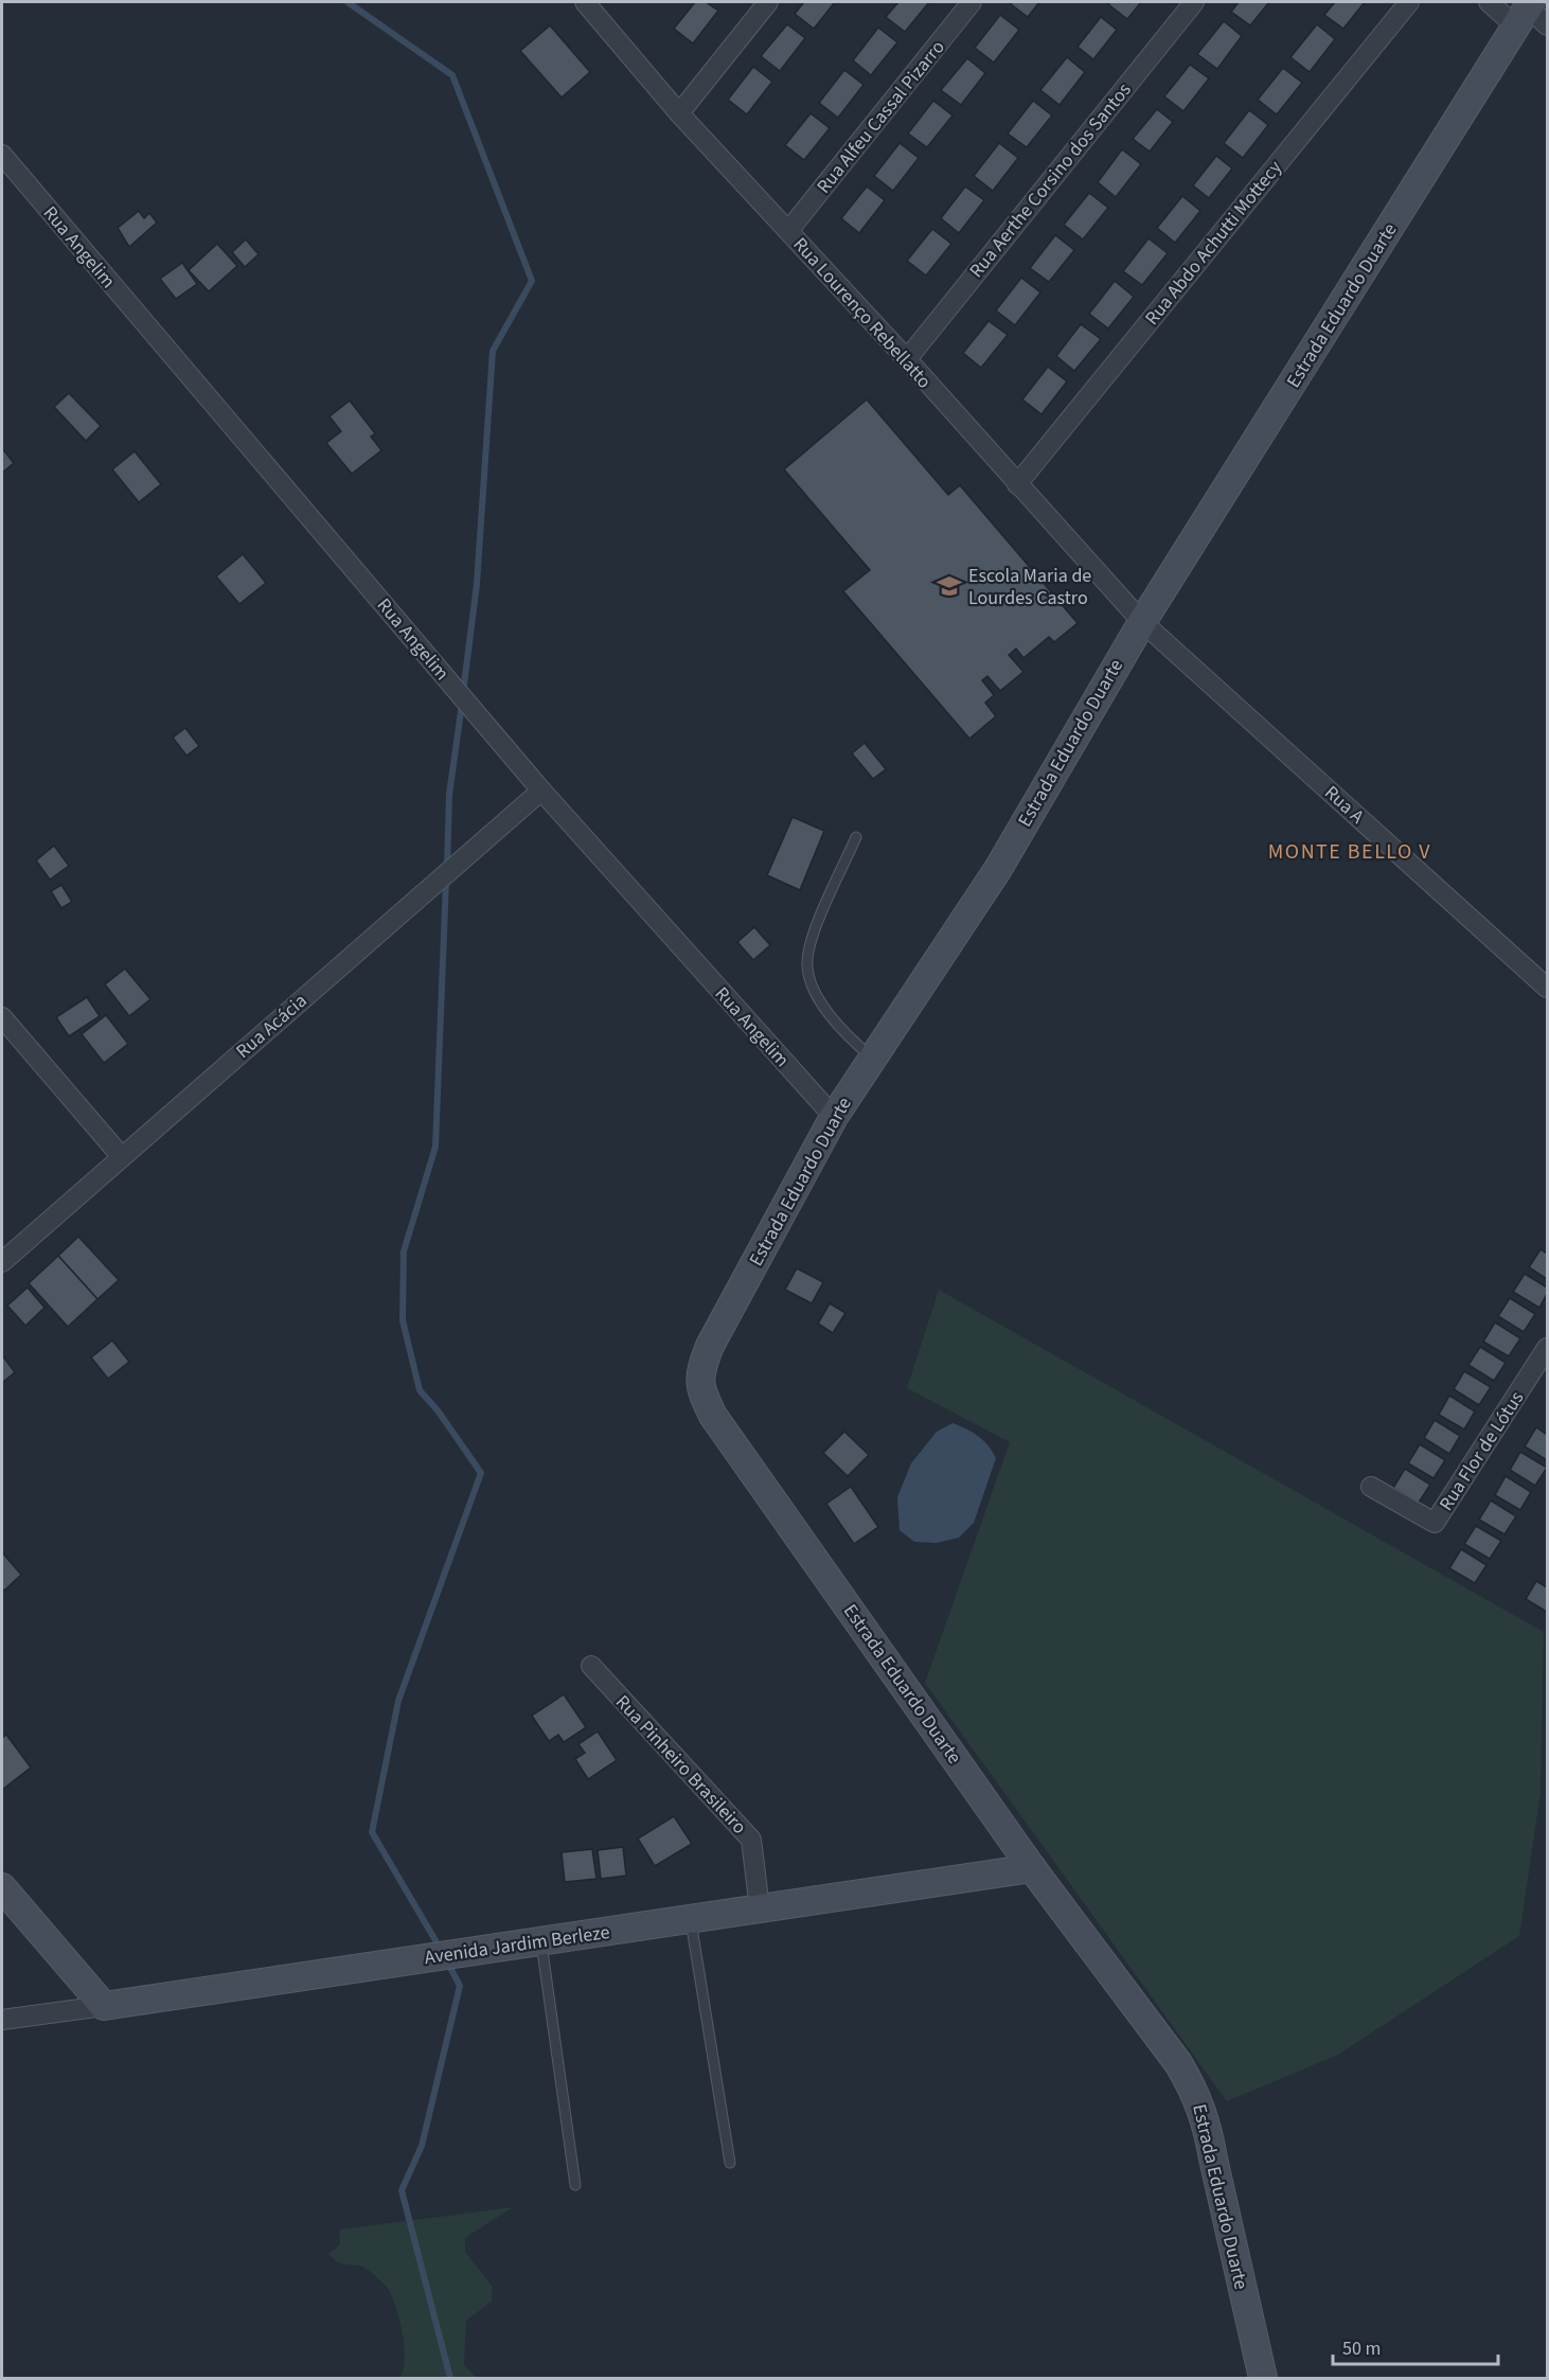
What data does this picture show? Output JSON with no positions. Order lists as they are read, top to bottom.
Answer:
{
  "streets": {
    "street": [
      "Rua Alfeu Cassal Pizarro",
      "Rua Aerthe Corsino dos Santos",
      "Rua Abdo Achutti Mottecy",
      "Rua Angelim",
      "Estrada Eduardo Duarte",
      "Rua Lourenço Rebellatto",
      "Rua A",
      "Rua Acácia",
      "Rua Flor de Lótus",
      "Rua Pinheiro Brasileiro",
      "Avenida Jardim Berleze"
    ]
  },
  "crossings": [
    ["Rua Alfeu Cassal Pizarro", "Rua Lourenço Rebellatto"],
    ["Rua Aerthe Corsino dos Santos", "Rua Lourenço Rebellatto"],
    ["Rua Abdo Achutti Mottecy", "Rua Lourenço Rebellatto"],
    ["Rua Angelim", "Estrada Eduardo Duarte"],
    ["Rua Angelim", "Rua Acácia"],
    ["Estrada Eduardo Duarte", "Rua Lourenço Rebellatto"],
    ["Estrada Eduardo Duarte", "Rua A"],
    ["Estrada Eduardo Duarte", "Avenida Jardim Berleze"],
    ["Rua Lourenço Rebellatto", "Rua A"],
    ["Rua Pinheiro Brasileiro", "Avenida Jardim Berleze"]
  ],
  "districts": ["MONTE BELLO V"],
  "places": {
    "school or university": ["Escola Maria de Lourdes Castro"]
  },
  "scale_bar": "50 m"
}
